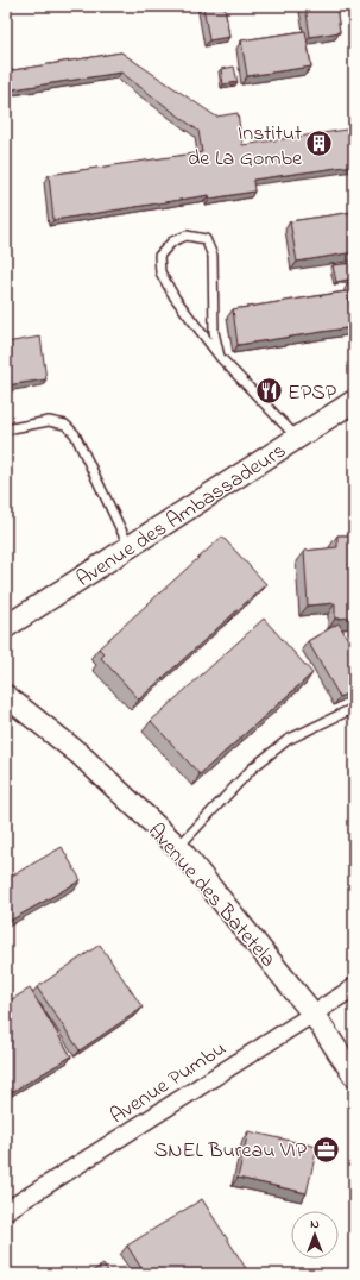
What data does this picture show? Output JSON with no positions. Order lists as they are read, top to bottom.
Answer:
{
  "streets": {
    "street": ["Avenue des Ambassadeurs", "Avenue des Batetela", "Avenue Pumbu"]
  },
  "crossings": [
    ["Avenue des Batetela", "Avenue Pumbu"]
  ],
  "places": {
    "building": ["Institut de La Gombe"],
    "restaurant": ["EPSP"],
    "office": ["SNEL Bureau VIP"]
  },
  "north": "top"
}
